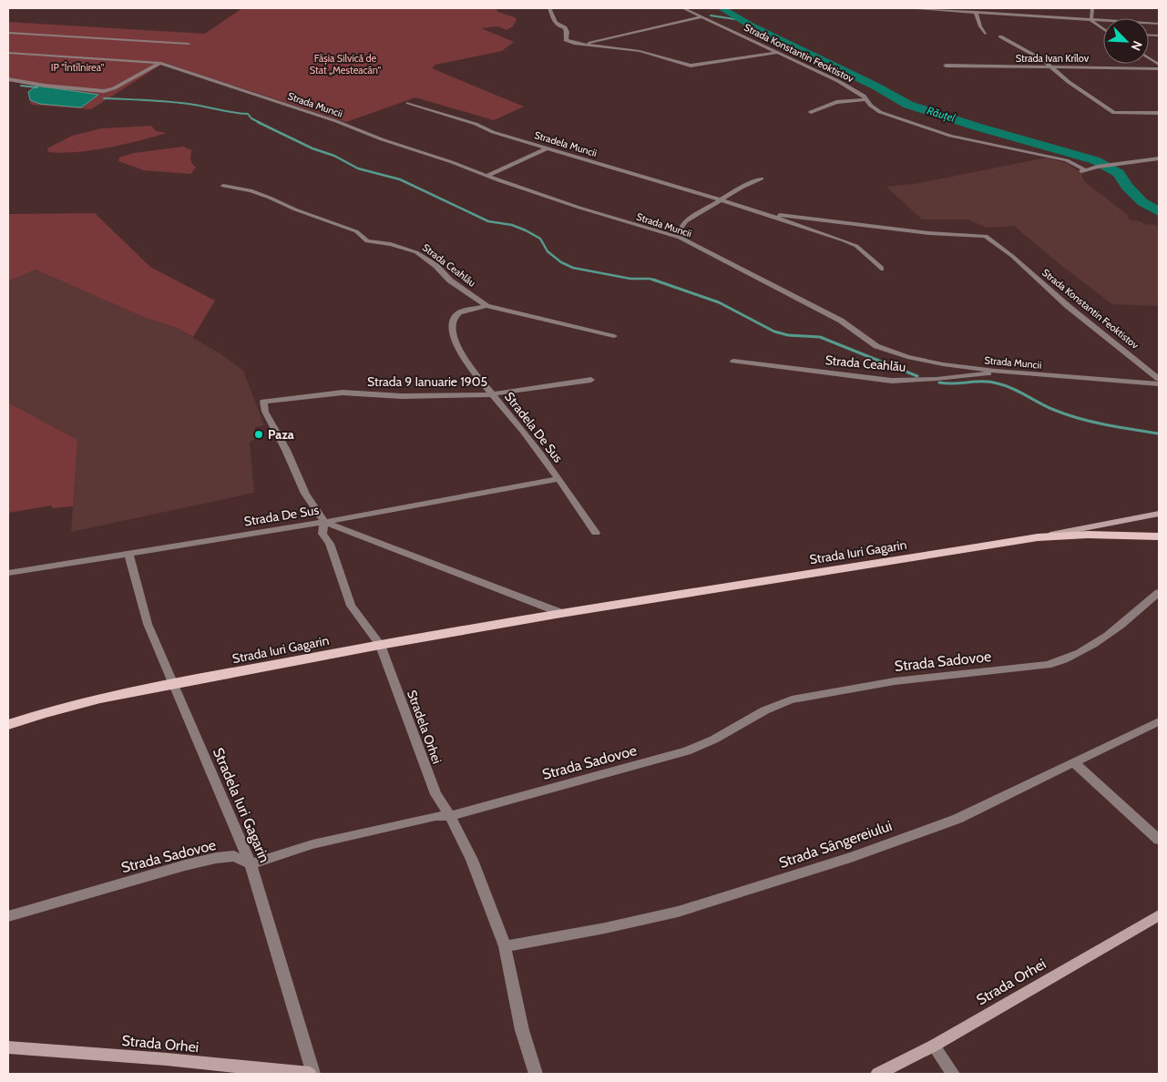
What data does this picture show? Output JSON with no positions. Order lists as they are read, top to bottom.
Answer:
{
  "streets": {
    "main road": ["Strada Iuri Gagarin"],
    "street": [
      "Strada Konstantin Feoktistov",
      "Strada Ivan Krîlov",
      "Strada Muncii",
      "Stradela Muncii",
      "Strada Ceahlău",
      "Strada 9 Ianuarie 1905",
      "Stradela De Sus",
      "Strada De Sus",
      "Strada Sadovoe",
      "Stradela Orhei",
      "Stradela Iuri Gagarin",
      "Strada Sângereiului",
      "Strada Orhei"
    ]
  },
  "crossings": [
    ["Strada Konstantin Feoktistov", "Stradela Muncii"],
    ["Strada Muncii", "Strada Ceahlău"],
    ["Strada Ceahlău", "Stradela De Sus"],
    ["Strada 9 Ianuarie 1905", "Stradela De Sus"],
    ["Strada 9 Ianuarie 1905", "Stradela Orhei"],
    ["Stradela De Sus", "Strada De Sus"],
    ["Strada De Sus", "Strada Iuri Gagarin"],
    ["Strada De Sus", "Stradela Orhei"],
    ["Strada De Sus", "Stradela Iuri Gagarin"],
    ["Strada Iuri Gagarin", "Stradela Orhei"],
    ["Strada Iuri Gagarin", "Stradela Iuri Gagarin"],
    ["Strada Sadovoe", "Stradela Orhei"],
    ["Strada Sadovoe", "Stradela Iuri Gagarin"],
    ["Stradela Orhei", "Strada Sângereiului"]
  ],
  "water": ["Răuțel"],
  "parks": ["Fâșia Silvică de Stat „Mesteacăn“", "IP \"Întîlnirea\""],
  "places": ["Paza"],
  "north": "bottom right"
}
